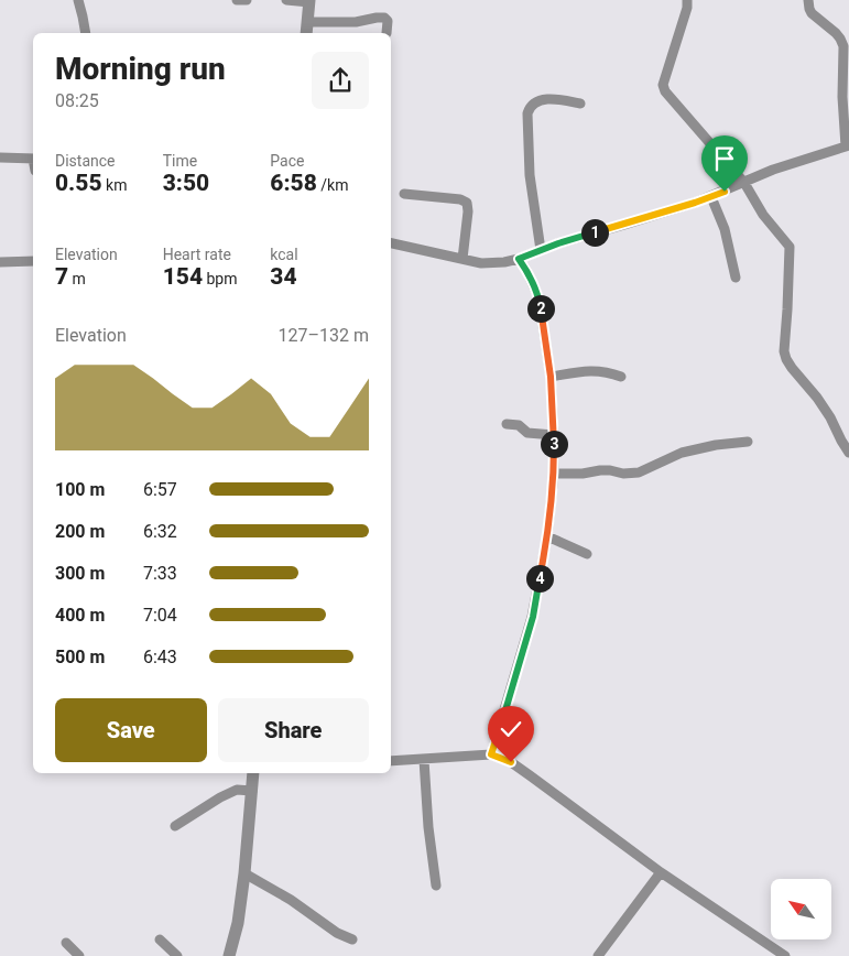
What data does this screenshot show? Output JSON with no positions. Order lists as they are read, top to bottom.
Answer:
{
  "north": "top left",
  "page": {
    "heading": ["Morning run", "08:25"],
    "stats": [
      ["Distance", "0.55 km"],
      ["Time", "3:50"],
      ["Pace", "6:58 /km"],
      ["Elevation", "7 m"],
      ["Heart rate", "154 bpm"],
      ["kcal", "34"]
    ],
    "pins": [
      "1",
      "2",
      "3",
      "4"
    ],
    "chart": ["Elevation", "127–132 m"],
    "list": [
      {
        "name": "100 m",
        "note": "6:57"
      },
      {
        "name": "200 m",
        "note": "6:32"
      },
      {
        "name": "300 m",
        "note": "7:33"
      },
      {
        "name": "400 m",
        "note": "7:04"
      },
      {
        "name": "500 m",
        "note": "6:43"
      }
    ],
    "buttons": ["Save", "Share"]
  }
}
